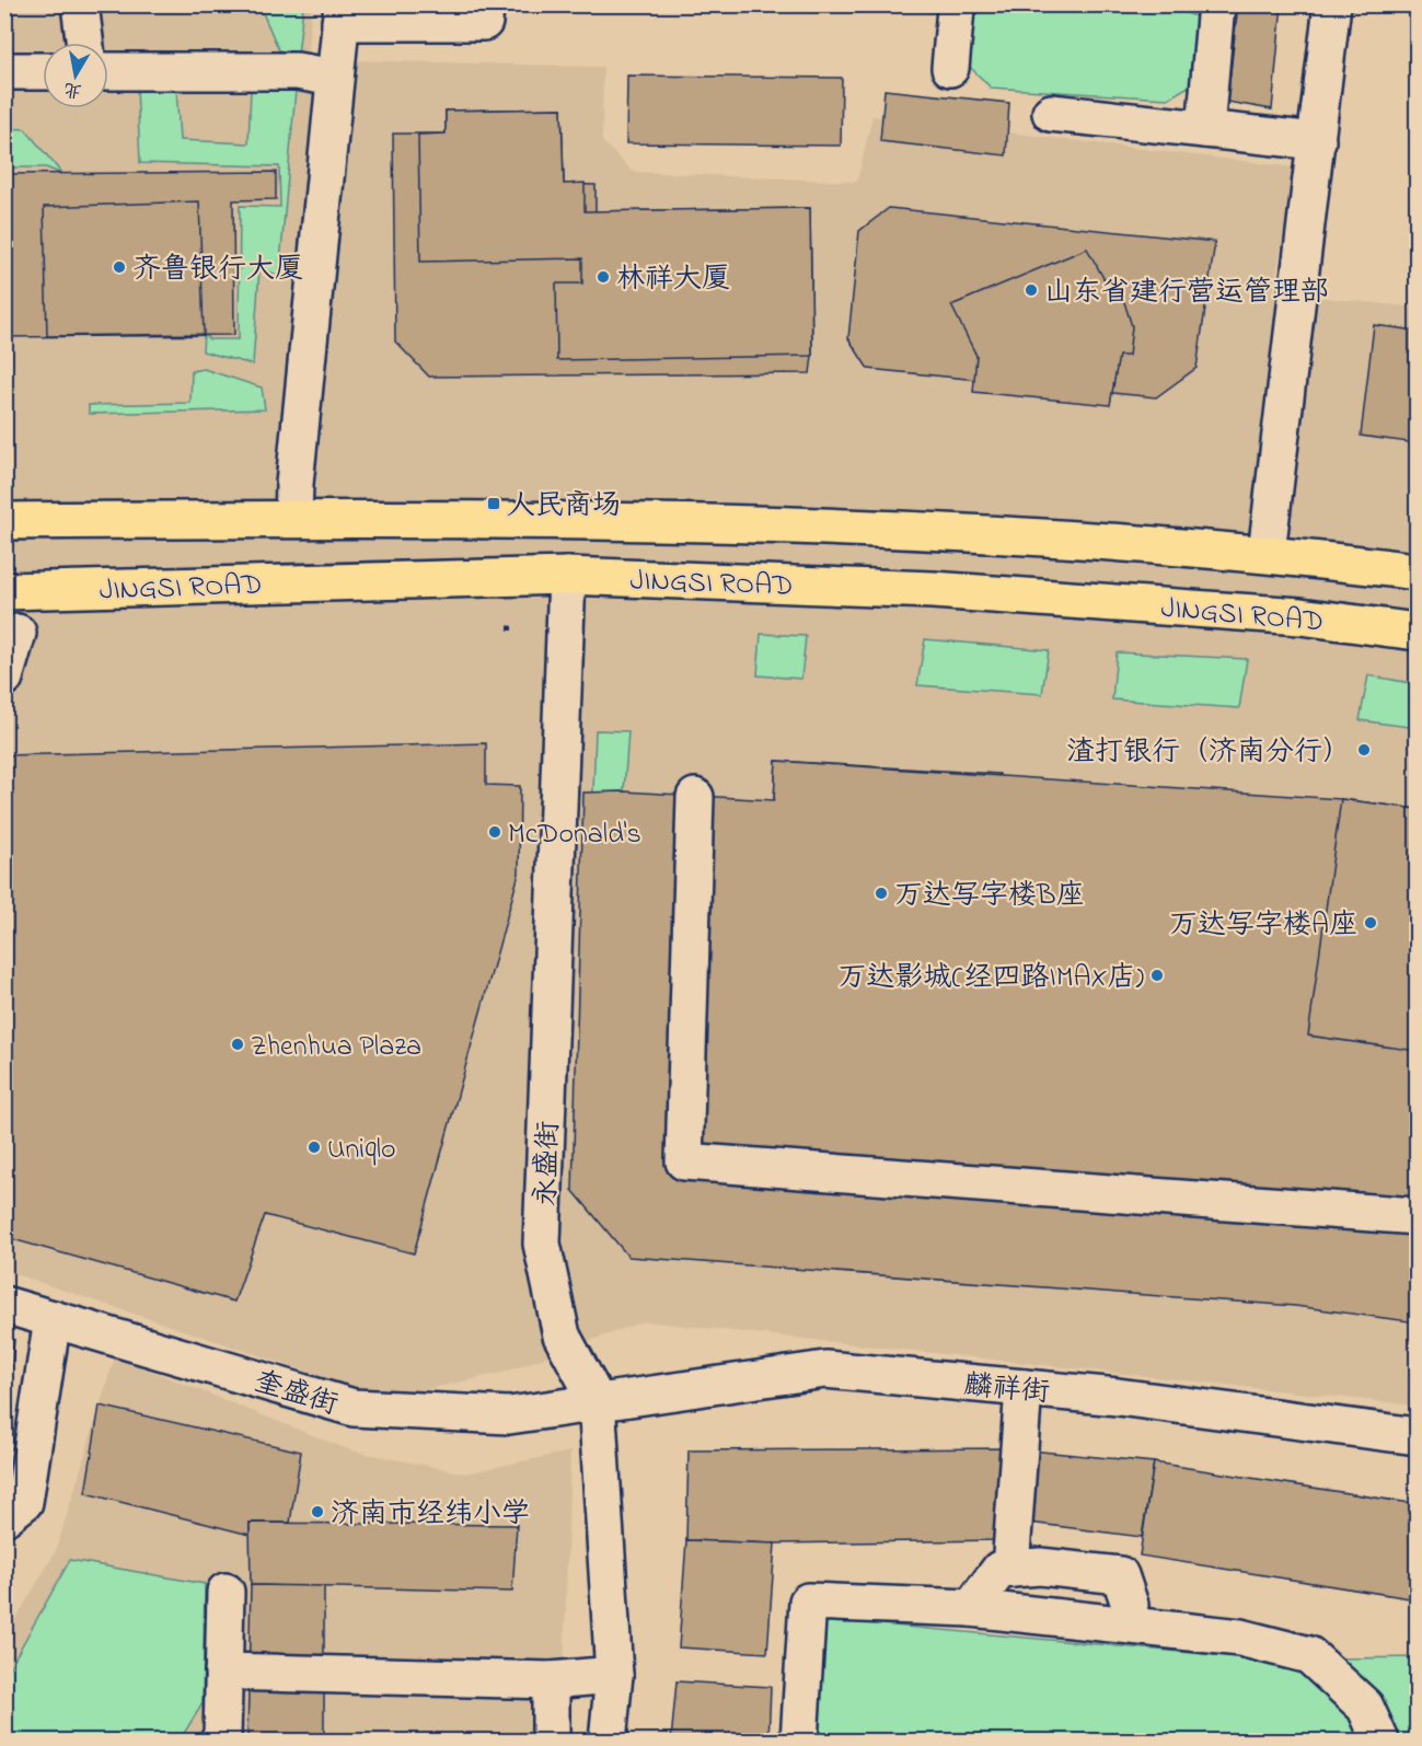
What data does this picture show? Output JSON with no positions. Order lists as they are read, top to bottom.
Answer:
{
  "streets": {
    "main road": ["JINGSI ROAD"],
    "street": ["永盛街", "麟祥街", "奎盛街"]
  },
  "crossings": [
    ["JINGSI ROAD", "永盛街"],
    ["永盛街", "麟祥街"],
    ["永盛街", "奎盛街"],
    ["麟祥街", "奎盛街"]
  ],
  "places": {
    "other": [
      "齐鲁银行大厦",
      "林祥大厦",
      "山东省建行营运管理部",
      "渣打银行（济南分行）",
      "McDonald's",
      "万达写字楼B座",
      "万达写字楼A座",
      "万达影城(经四路IMAX店)",
      "Zhenhua Plaza",
      "Uniqlo",
      "济南市经纬小学"
    ],
    "transit": ["人民商场"]
  },
  "north": "bottom"
}
